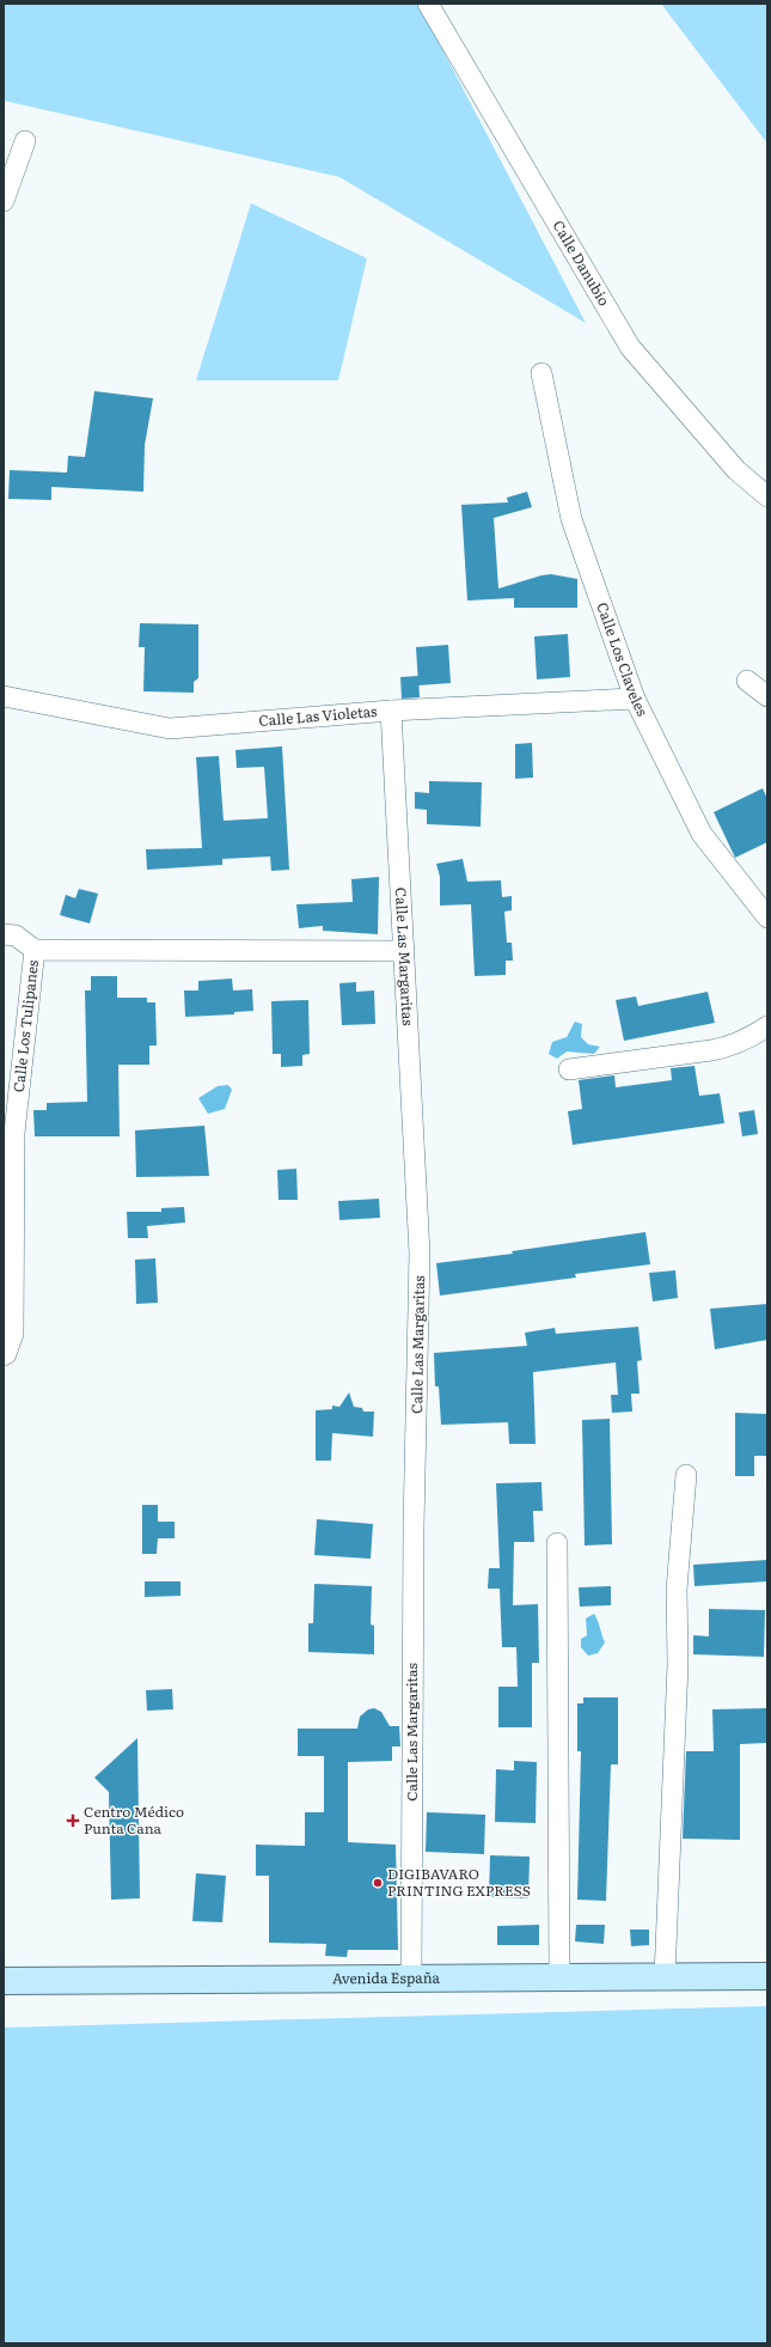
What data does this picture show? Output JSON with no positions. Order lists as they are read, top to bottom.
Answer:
{
  "streets": {
    "street": [
      "Calle Danubio",
      "Calle Los Claveles",
      "Calle Las Violetas",
      "Calle Las Margaritas",
      "Calle Los Tulipanes",
      "Avenida España"
    ]
  },
  "crossings": [
    ["Calle Los Claveles", "Calle Las Violetas"],
    ["Calle Las Violetas", "Calle Las Margaritas"],
    ["Calle Las Margaritas", "Calle Los Tulipanes"],
    ["Calle Las Margaritas", "Avenida España"]
  ],
  "places": {
    "health": ["Centro Médico Punta Cana"],
    "other": ["DIGIBAVARO PRINTING EXPRESS"]
  }
}
